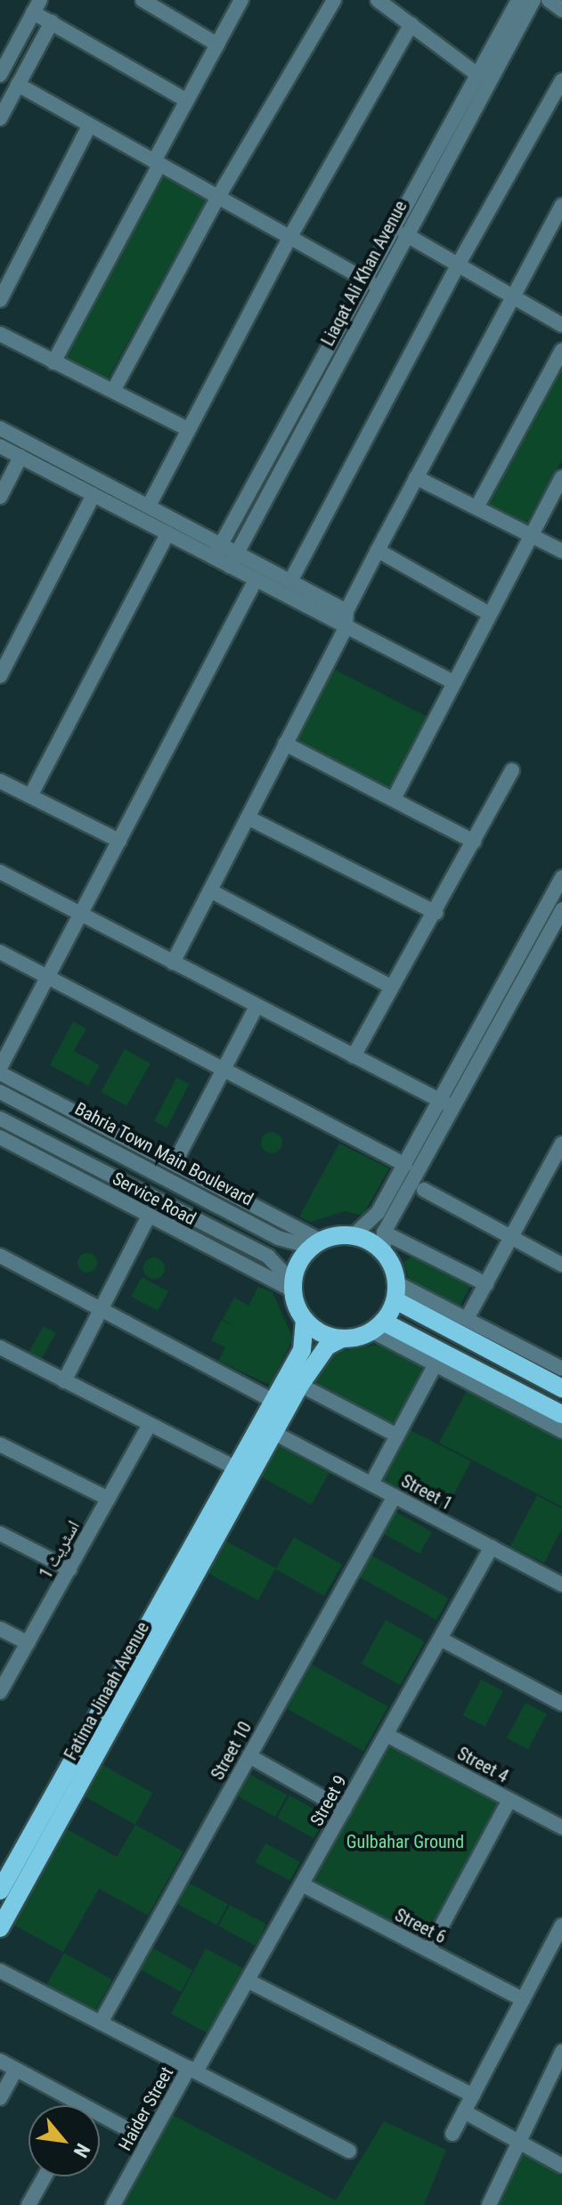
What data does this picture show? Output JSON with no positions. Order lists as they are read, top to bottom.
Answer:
{
  "streets": {
    "main road": ["Fatima Jinaah Avenue"],
    "street": [
      "Liaqat Ali Khan Avenue",
      "Bahria Town Main Boulevard",
      "Service Road",
      "Street 1",
      "اسٹریٹ 1",
      "Street 10",
      "Street 4",
      "Street 9",
      "Street 6",
      "Haider Street"
    ]
  },
  "crossings": [
    ["Bahria Town Main Boulevard", "Service Road"],
    ["Bahria Town Main Boulevard", "Fatima Jinaah Avenue"],
    ["Service Road", "Fatima Jinaah Avenue"],
    ["Street 1", "Fatima Jinaah Avenue"],
    ["Street 1", "Street 10"],
    ["Street 1", "Street 9"],
    ["Street 4", "Street 9"],
    ["Street 9", "Street 6"],
    ["Street 9", "Haider Street"]
  ],
  "parks": ["Gulbahar Ground"],
  "north": "bottom right"
}
